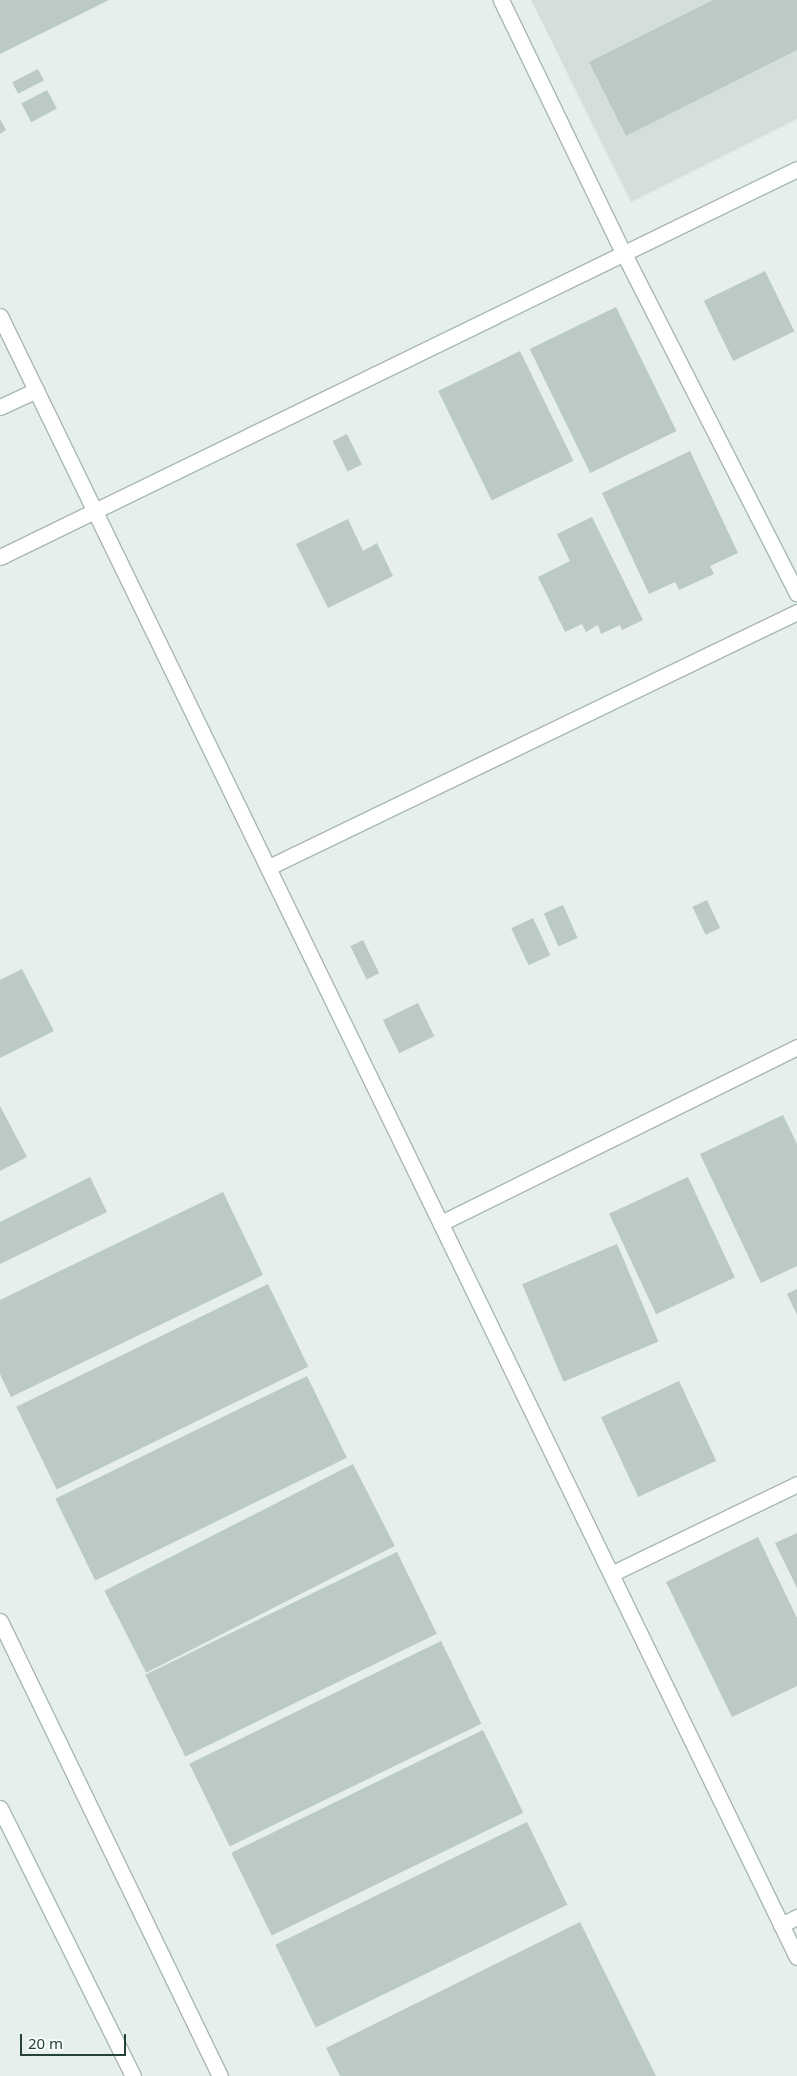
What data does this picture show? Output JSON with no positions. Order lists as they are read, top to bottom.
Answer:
{
  "scale_bar": "20 m"
}
